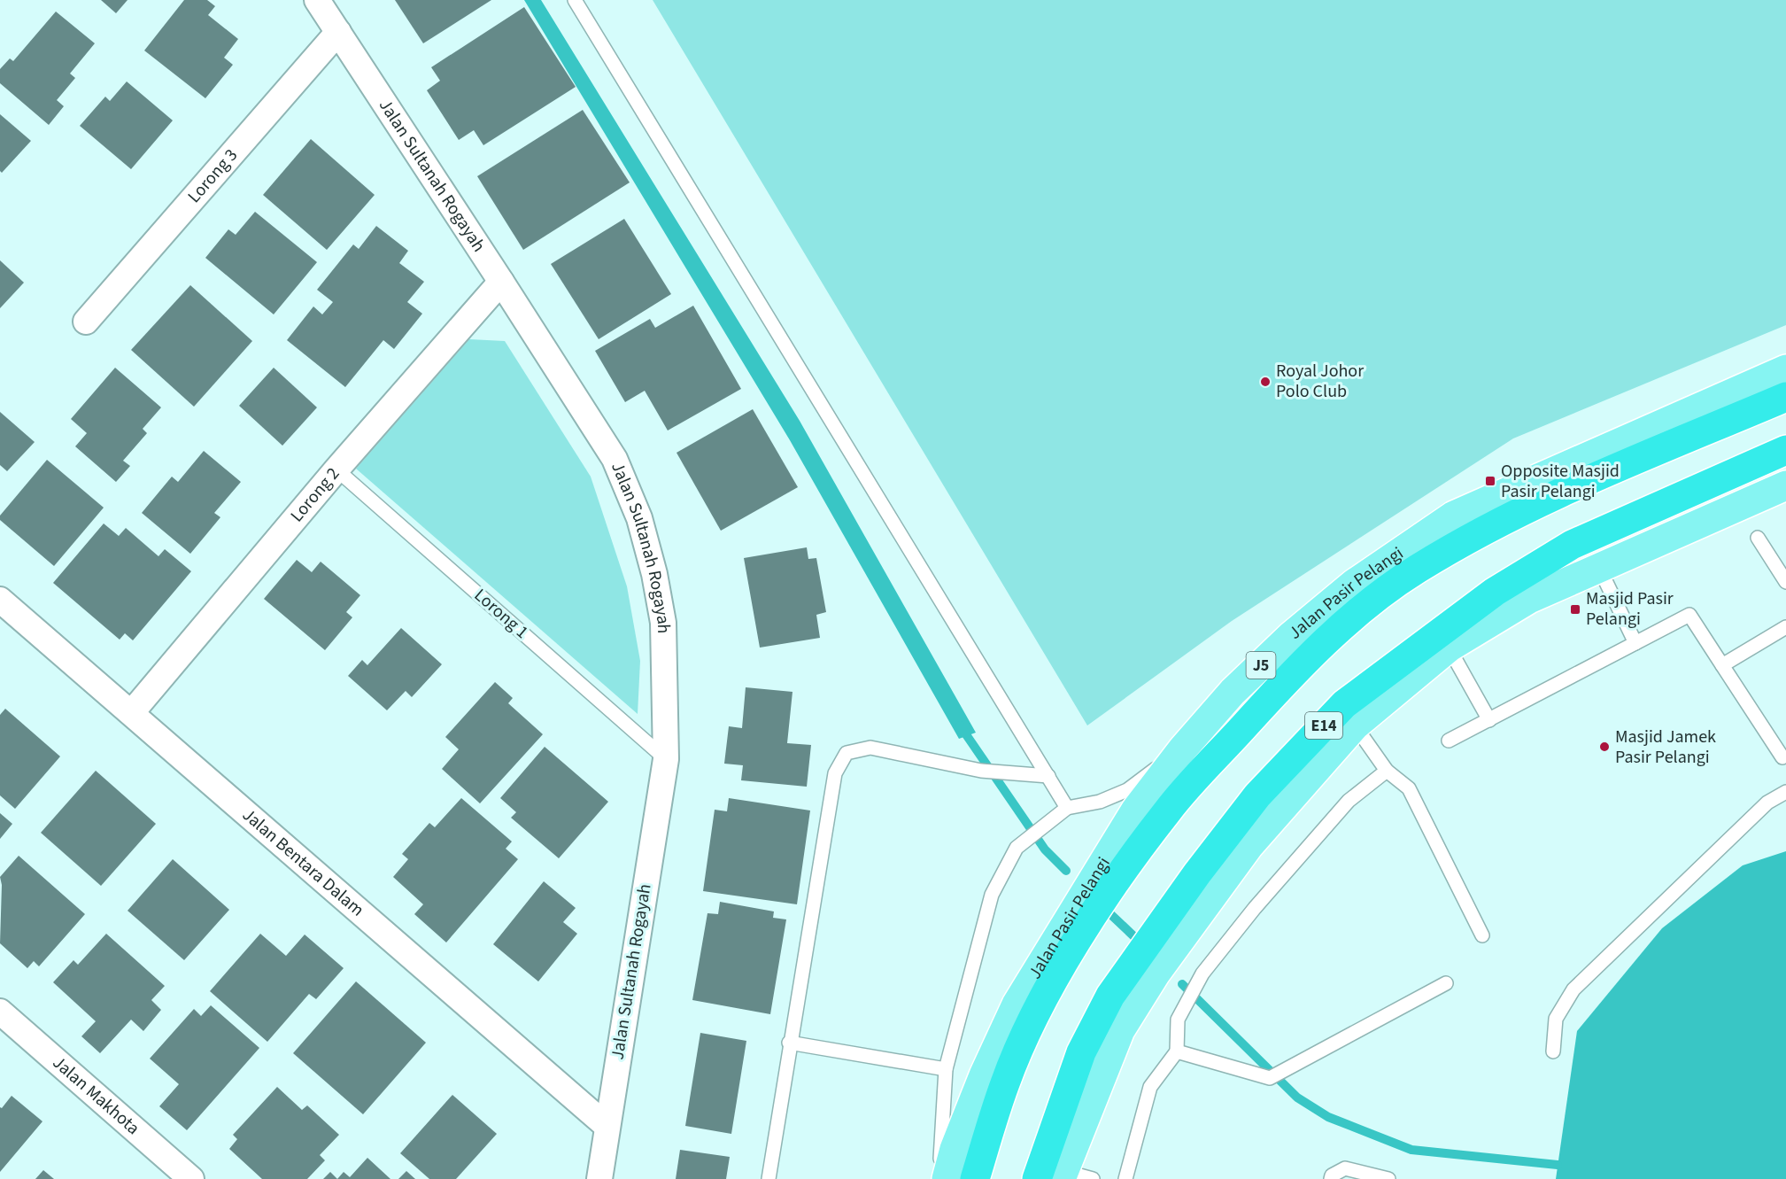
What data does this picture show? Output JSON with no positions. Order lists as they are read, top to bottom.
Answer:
{
  "streets": {
    "highway": ["E14"],
    "main road": ["Jalan Pasir Pelangi", "J5"],
    "street": [
      "Jalan Sultanah Rogayah",
      "Lorong 3",
      "Lorong 2",
      "Jalan Bentara Dalam",
      "Jalan Makhota"
    ],
    "lane": ["Lorong 1"]
  },
  "crossings": [
    ["Jalan Sultanah Rogayah", "Lorong 3"],
    ["Jalan Sultanah Rogayah", "Lorong 2"],
    ["Jalan Sultanah Rogayah", "Lorong 1"],
    ["Jalan Sultanah Rogayah", "Jalan Bentara Dalam"],
    ["Lorong 2", "Lorong 1"],
    ["Lorong 2", "Jalan Bentara Dalam"]
  ],
  "places": {
    "other": ["Royal Johor Polo Club", "Masjid Jamek Pasir Pelangi"],
    "transit": ["Opposite Masjid Pasir Pelangi", "Masjid Pasir Pelangi"]
  }
}
